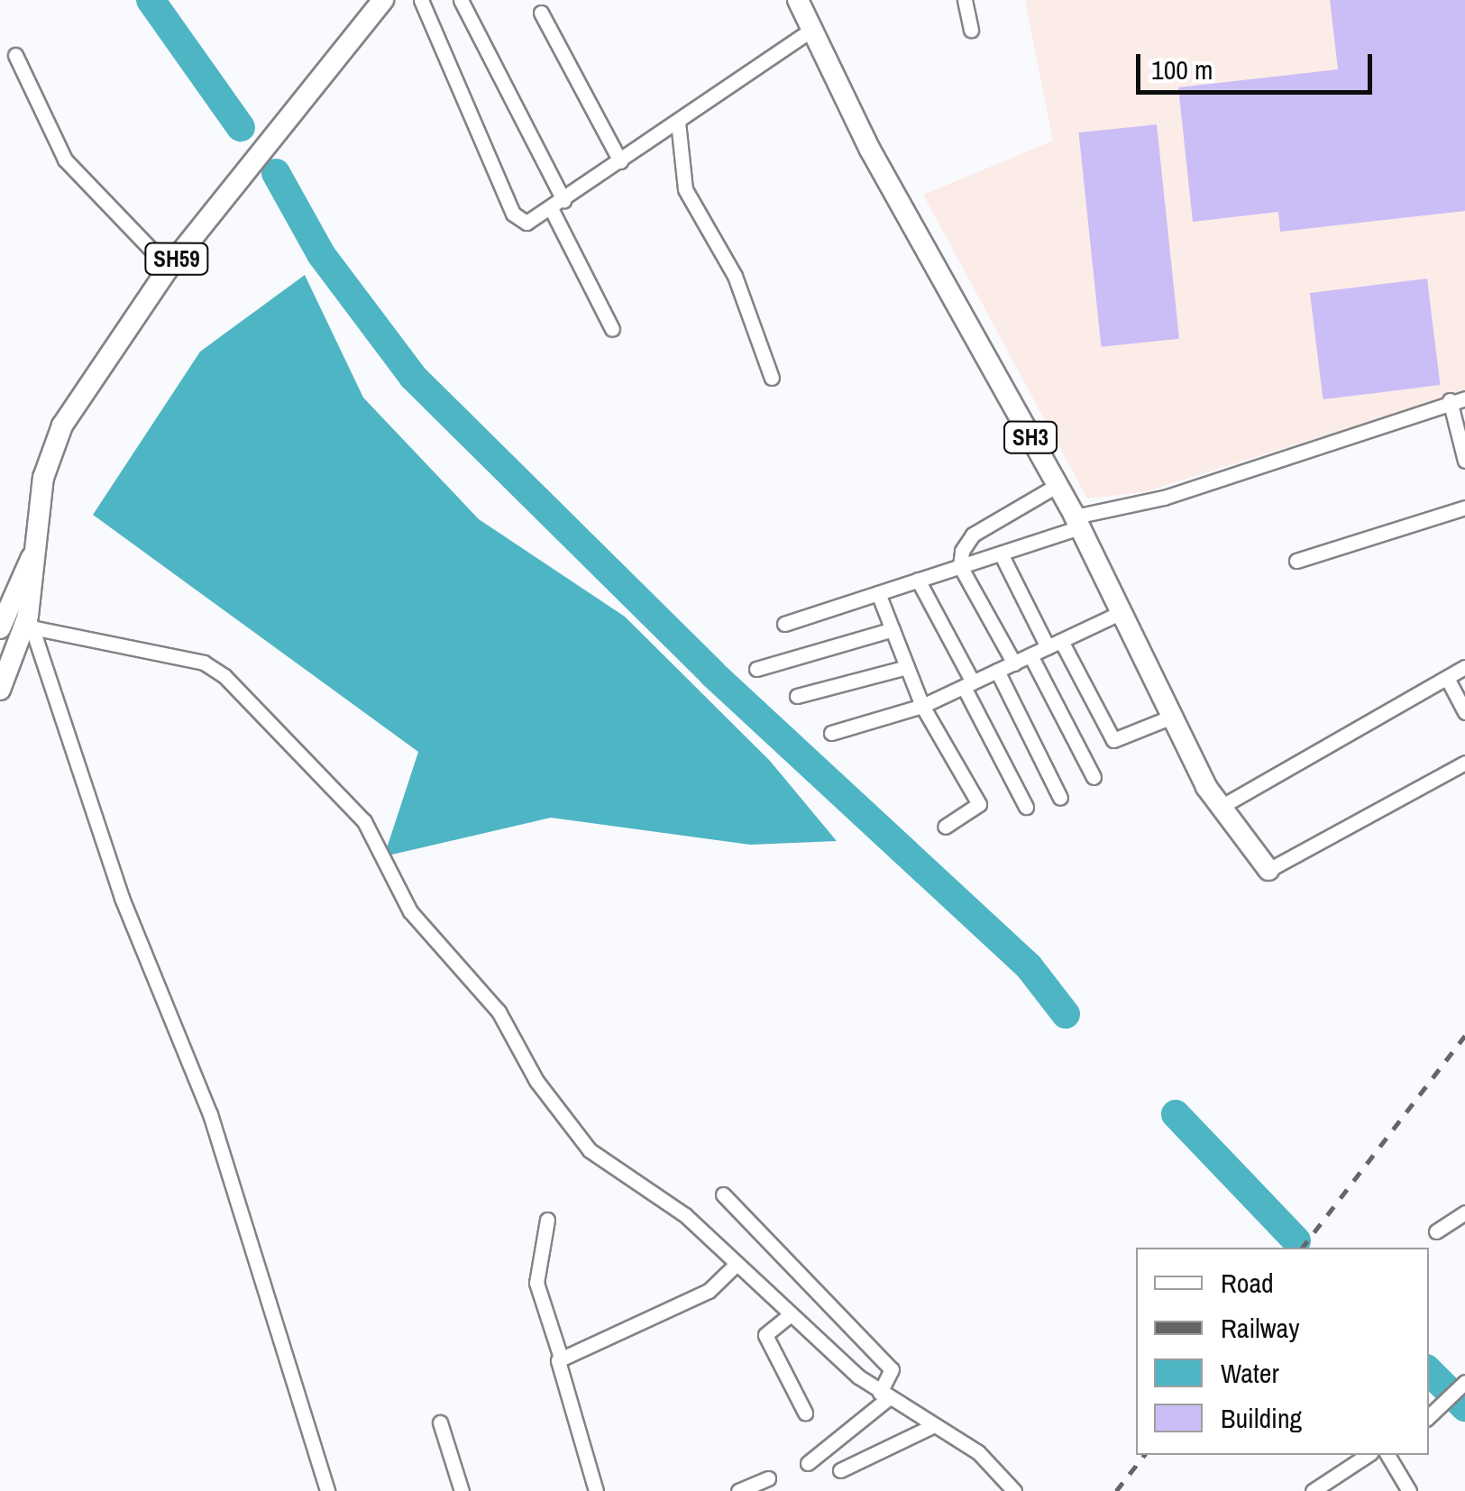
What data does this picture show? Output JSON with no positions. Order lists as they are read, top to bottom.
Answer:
{
  "streets": {
    "main road": ["SH59", "SH3"]
  },
  "legend": [
    "Road",
    "Railway",
    "Water",
    "Building"
  ],
  "scale_bar": "100 m"
}
